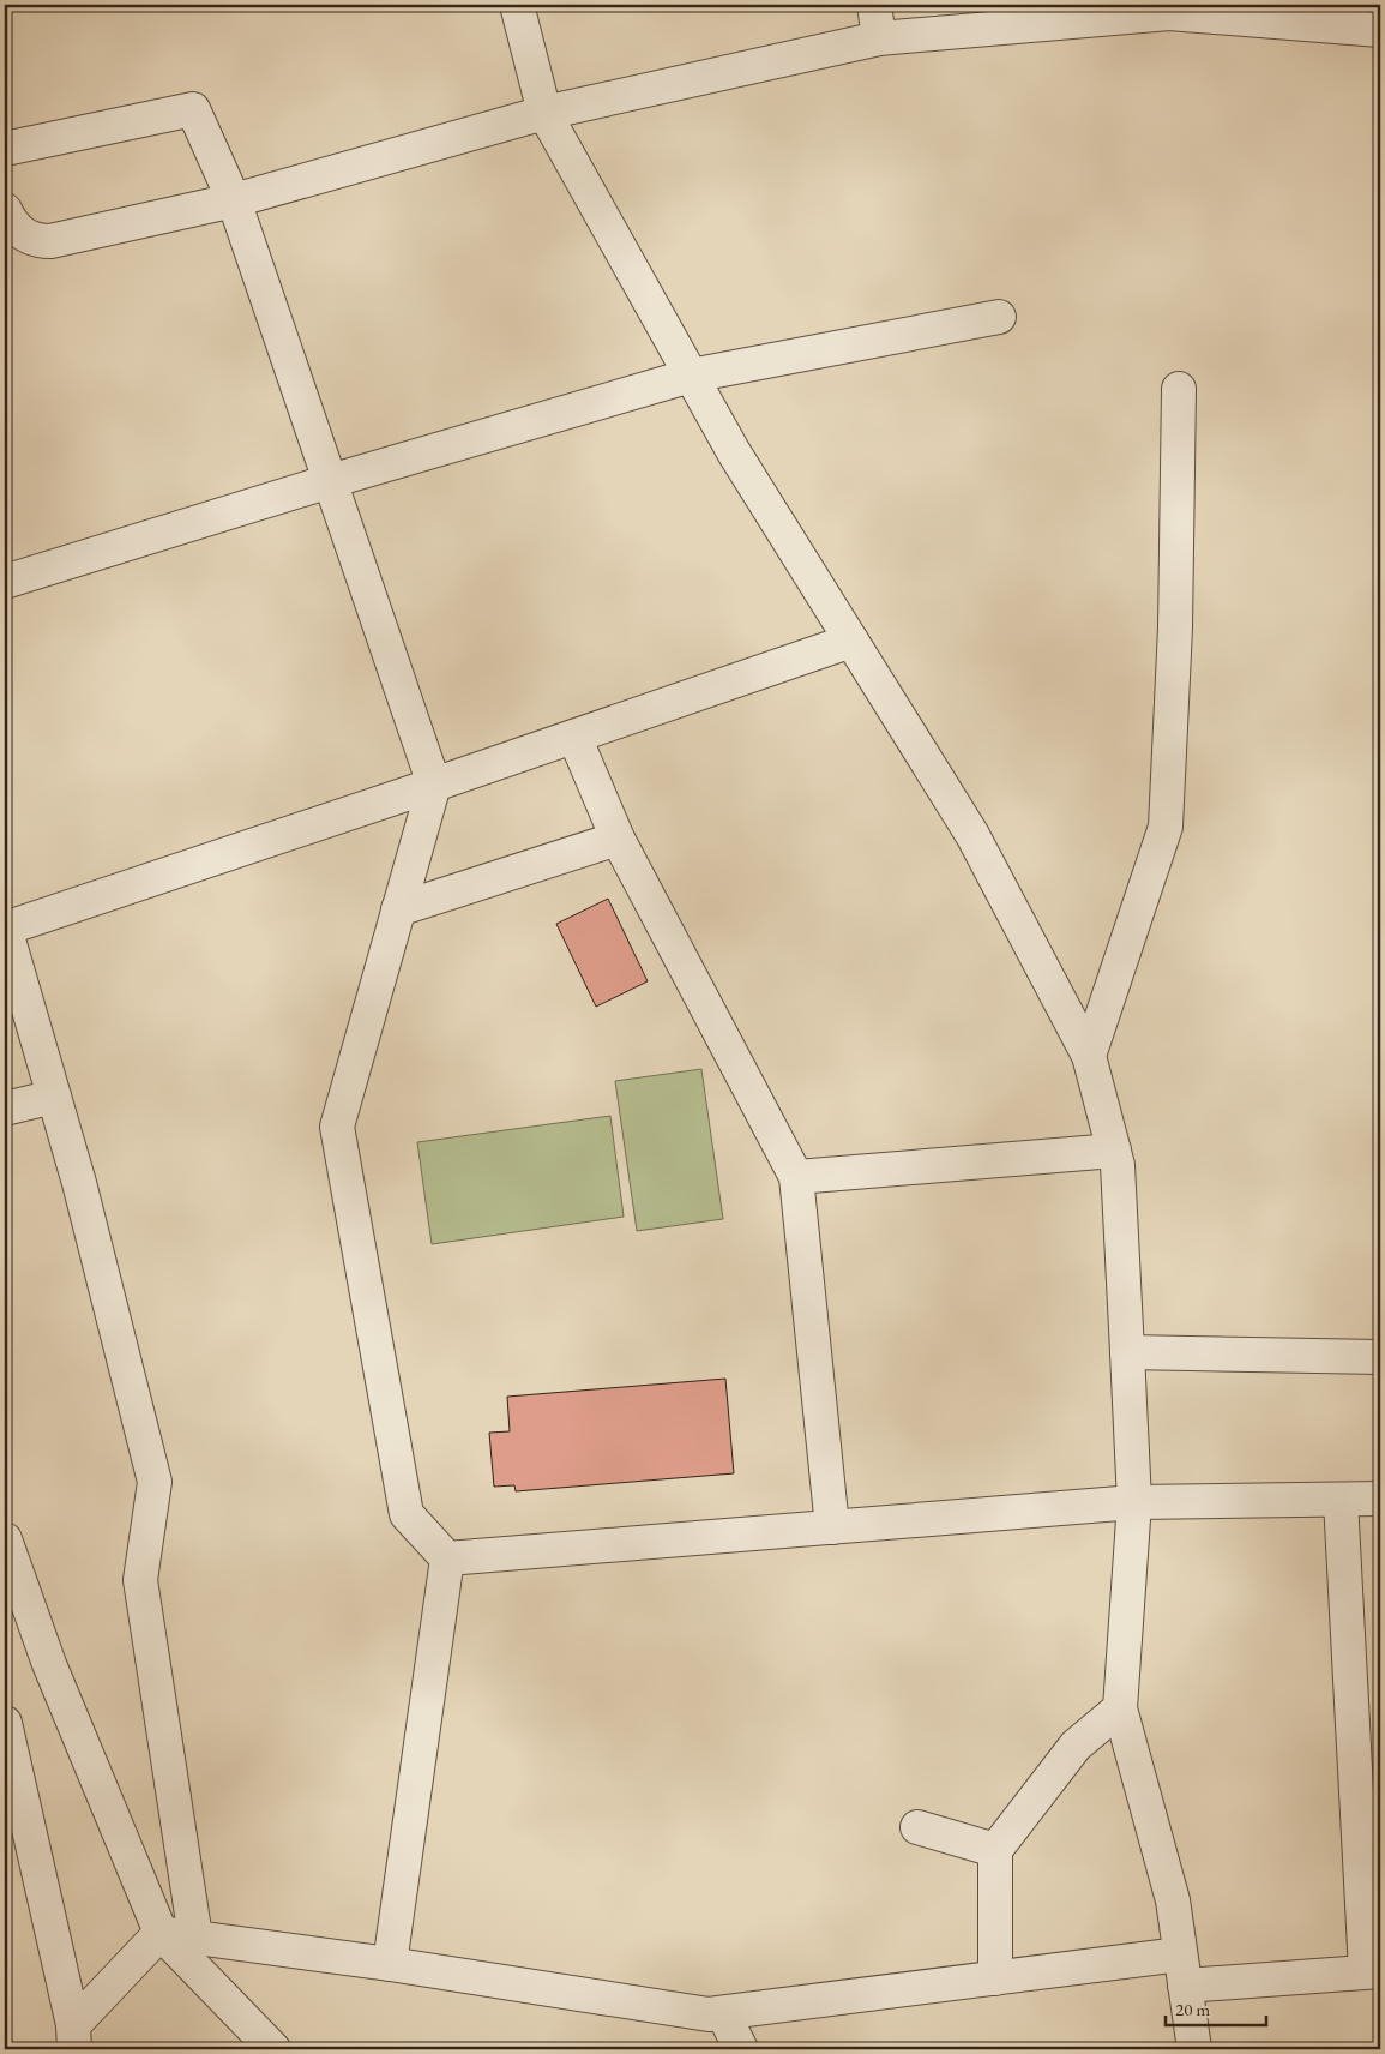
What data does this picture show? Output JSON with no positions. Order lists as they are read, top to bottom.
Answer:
{
  "scale_bar": "20 m"
}
